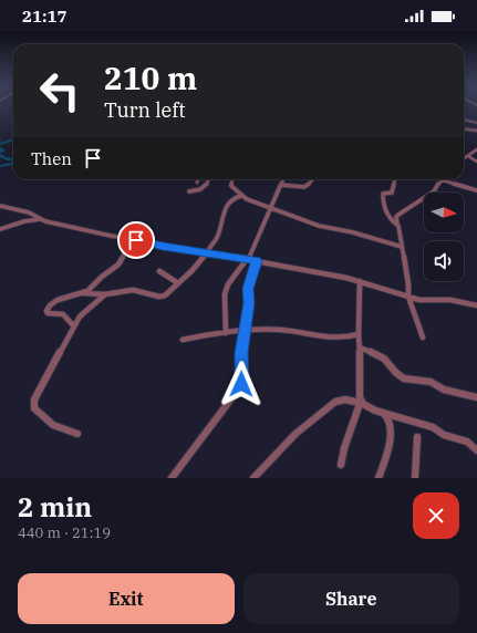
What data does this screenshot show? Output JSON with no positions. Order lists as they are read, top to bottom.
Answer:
{
  "north": "right",
  "page": {
    "status": "21:17",
    "turn": ["210 m", "Turn left"],
    "then": "Then",
    "heading": ["2 min", "440 m · 21:19"],
    "buttons": ["Exit", "Share"]
  }
}
